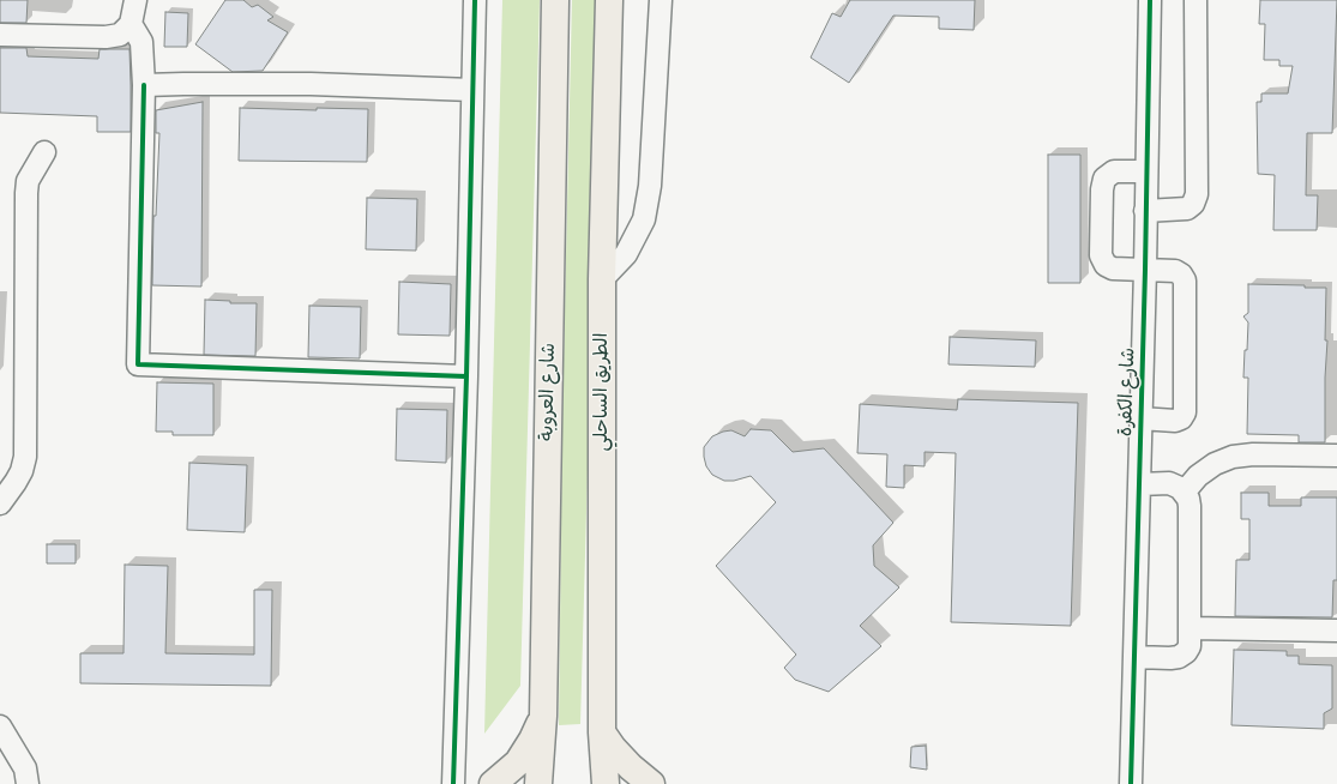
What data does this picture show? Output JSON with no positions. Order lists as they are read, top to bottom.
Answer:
{
  "streets": {
    "highway": ["شارع العروبة", "الطريق الساحلي"],
    "street": ["شارع الكفرة"]
  }
}
